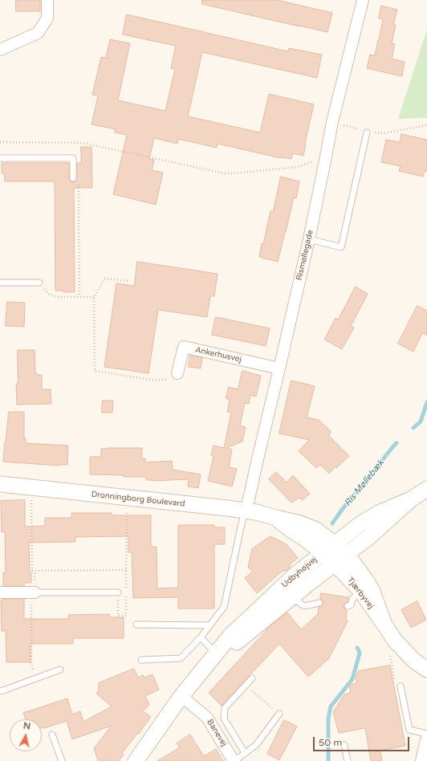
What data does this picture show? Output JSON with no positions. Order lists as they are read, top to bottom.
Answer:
{
  "streets": {
    "street": [
      "Rismøllegade",
      "Ankerhusvej",
      "Dronningborg Boulevard",
      "Udbyhøjvej",
      "Tjærbyvej",
      "Banevej"
    ]
  },
  "crossings": [
    ["Rismøllegade", "Ankerhusvej"],
    ["Rismøllegade", "Dronningborg Boulevard"],
    ["Dronningborg Boulevard", "Udbyhøjvej"],
    ["Dronningborg Boulevard", "Tjærbyvej"],
    ["Udbyhøjvej", "Tjærbyvej"],
    ["Udbyhøjvej", "Banevej"]
  ],
  "water": ["Ris Møllebæk"],
  "scale_bar": "50 m",
  "north": "top"
}
